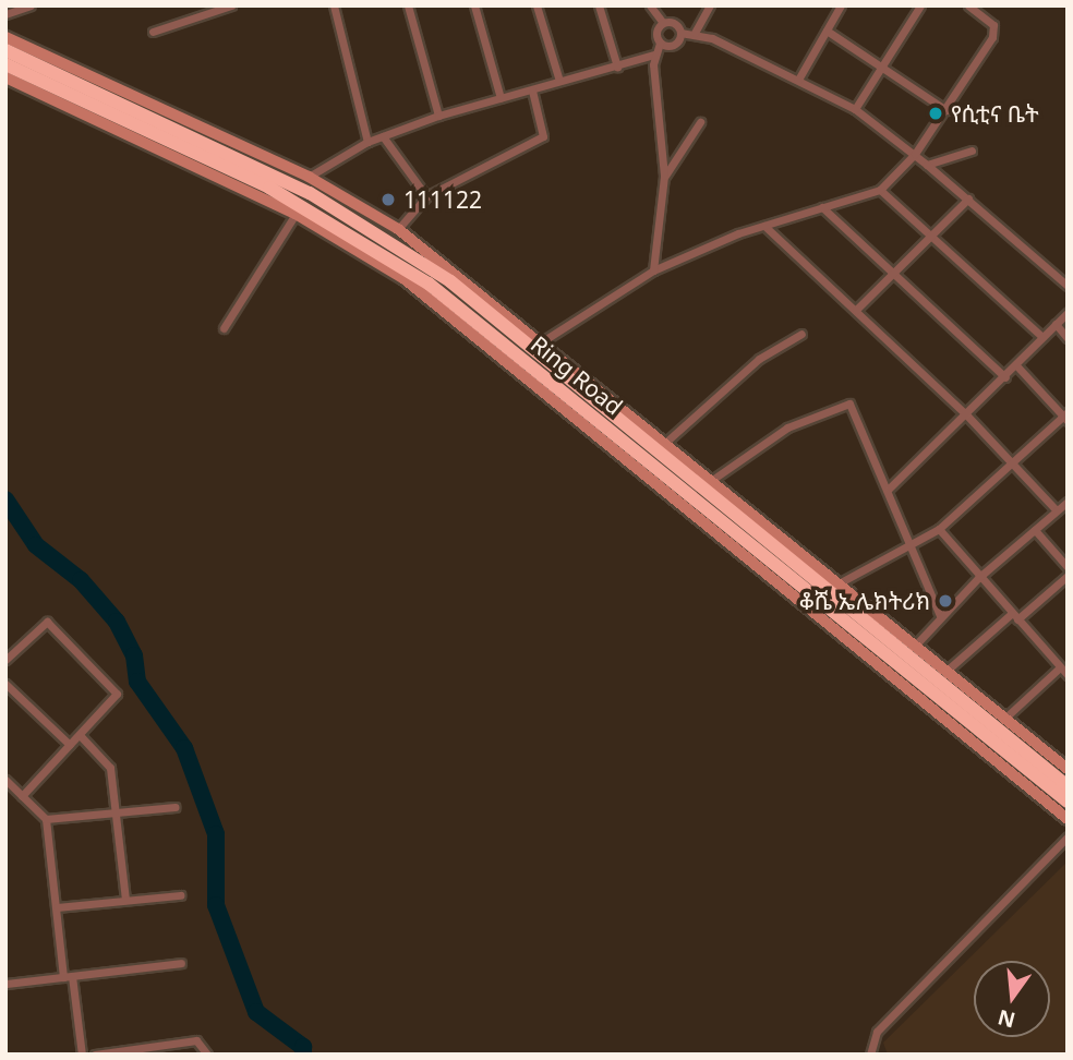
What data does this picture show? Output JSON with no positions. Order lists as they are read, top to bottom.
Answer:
{
  "streets": {
    "highway": ["Ring Road"]
  },
  "places": ["የሲቲና ቤት", "111122", "ቆሼ ኤሌክትሪክ"],
  "north": "bottom"
}
